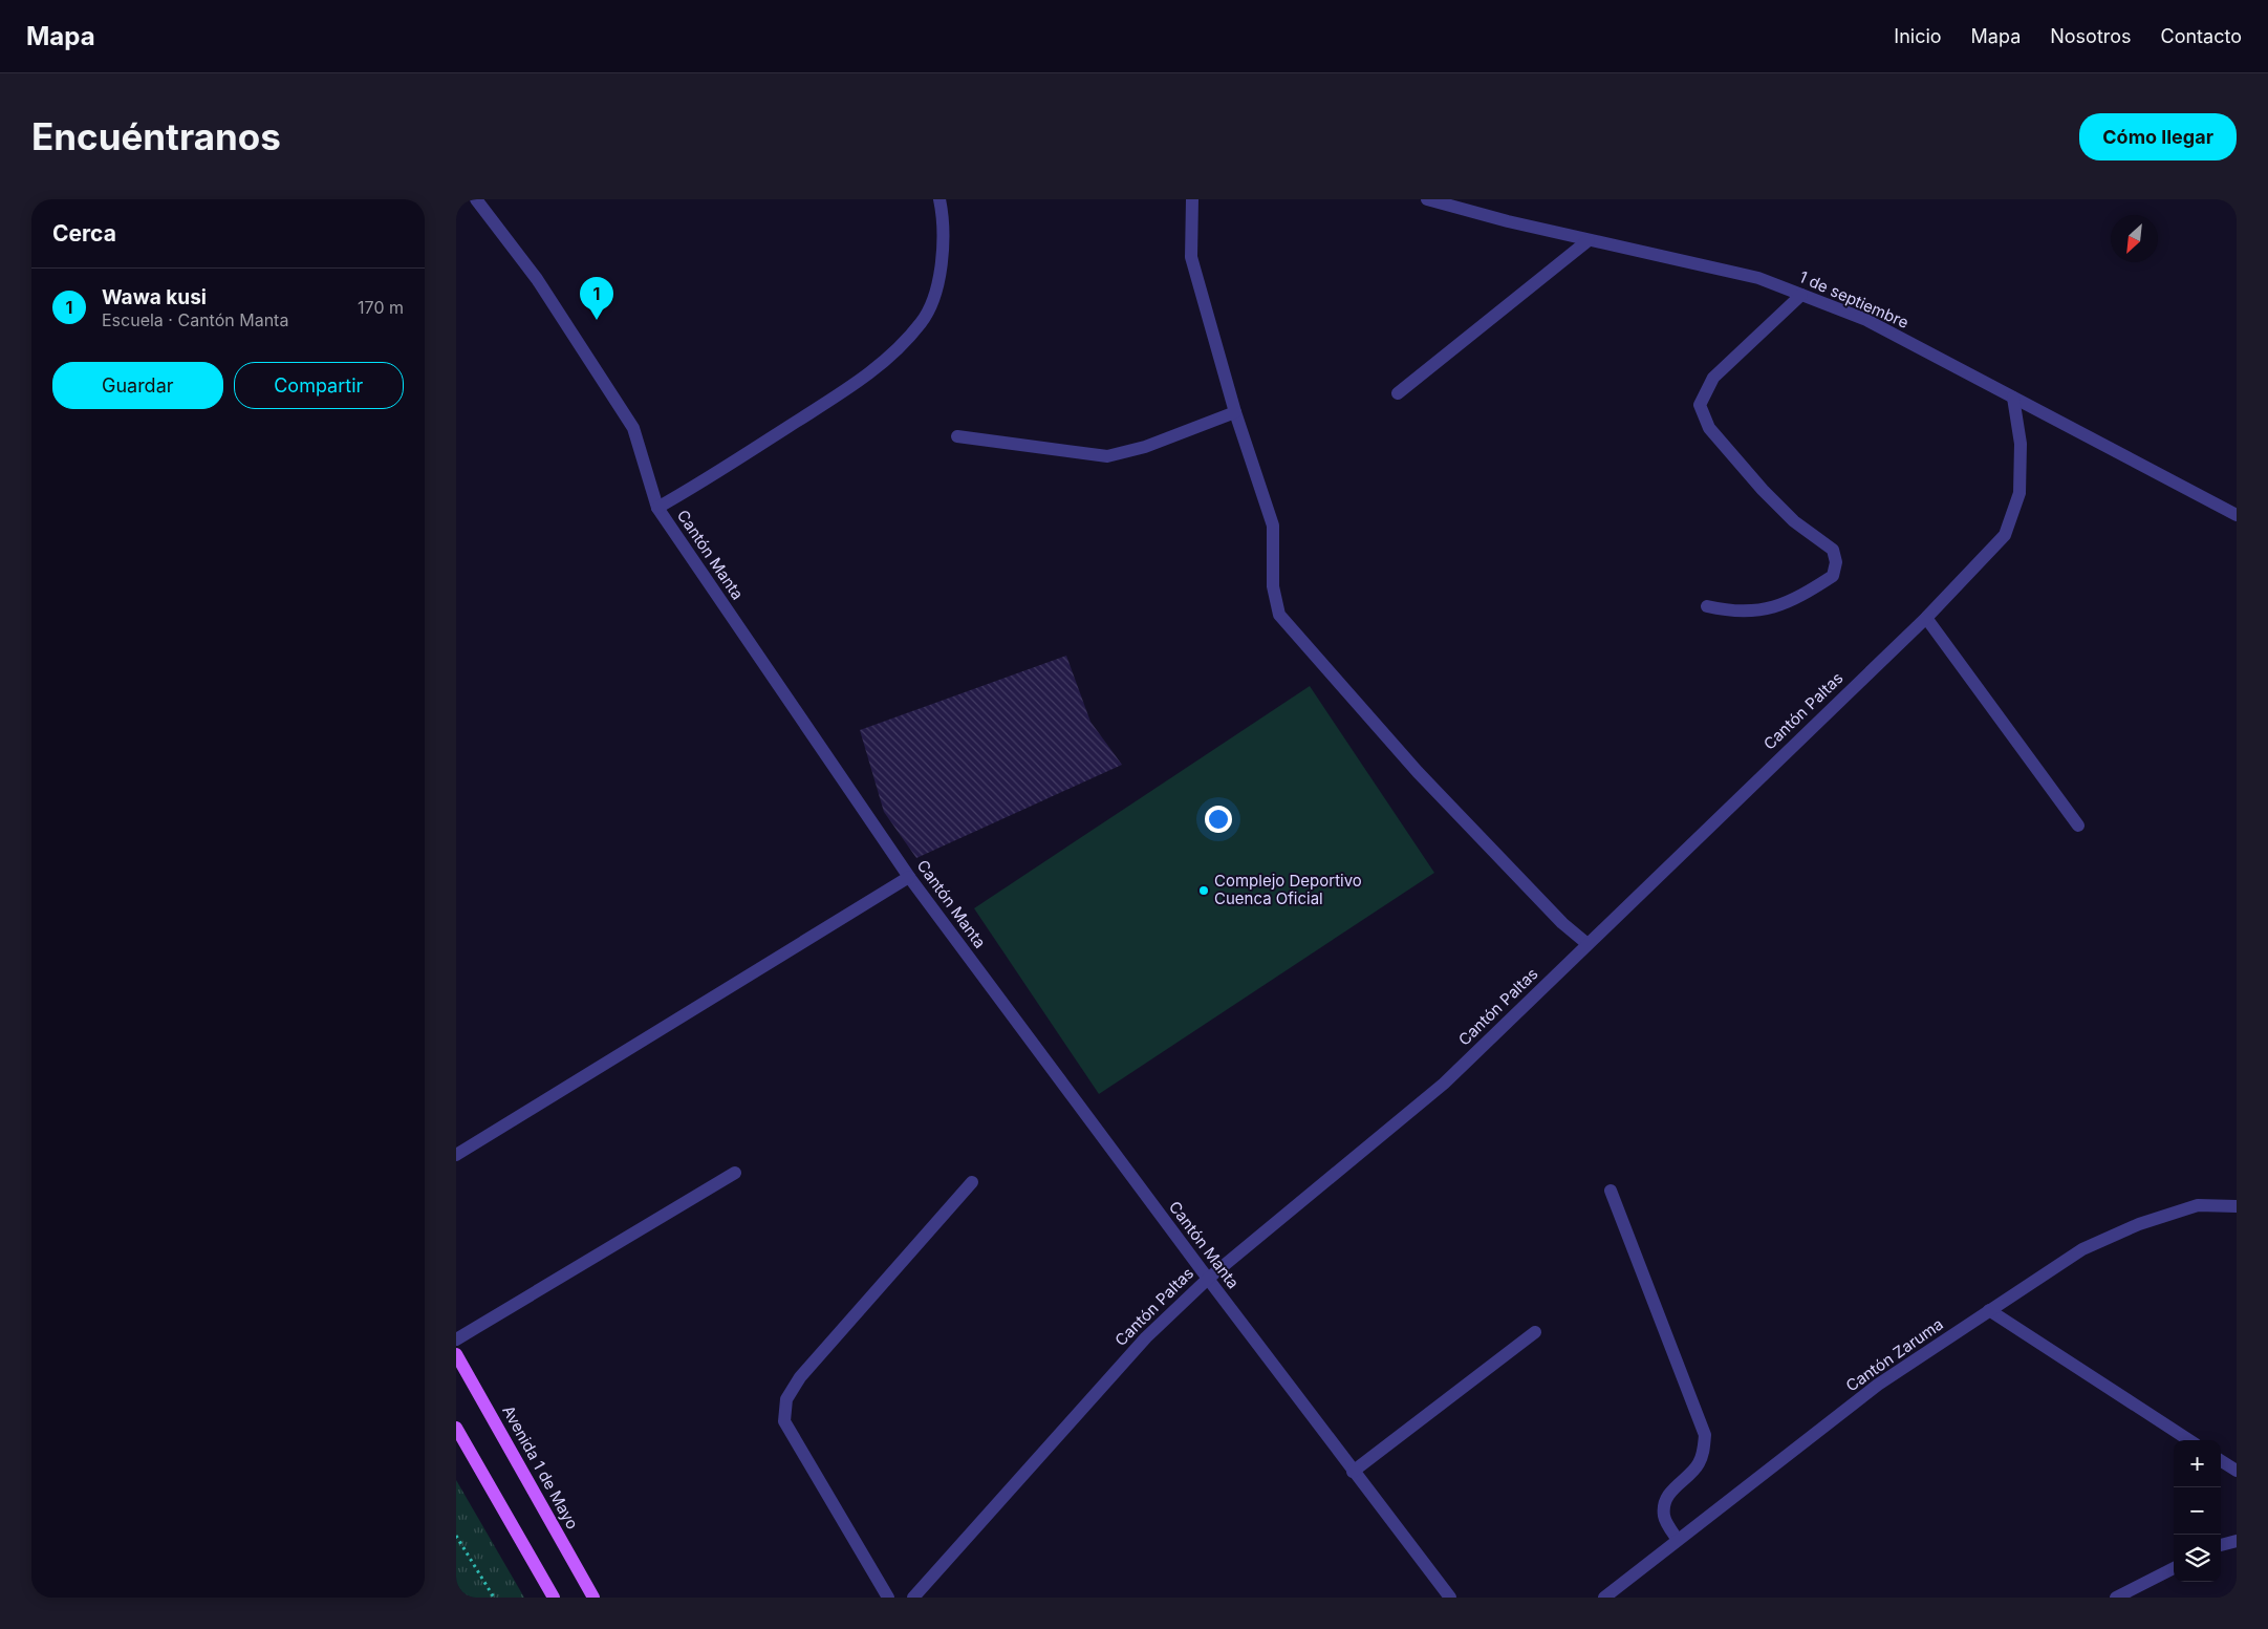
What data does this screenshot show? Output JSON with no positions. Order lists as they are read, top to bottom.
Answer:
{
  "streets": {
    "main road": ["Avenida 1 de Mayo"],
    "street": [
      "1 de septiembre",
      "Cantón Manta",
      "Cantón Paltas",
      "Cantón Zaruma"
    ]
  },
  "crossings": [
    ["1 de septiembre", "Cantón Paltas"],
    ["Cantón Manta", "Cantón Paltas"]
  ],
  "places": ["Complejo Deportivo Cuenca Oficial"],
  "north": "bottom left",
  "page": {
    "header": "Mapa",
    "nav": [
      "Inicio",
      "Mapa",
      "Nosotros",
      "Contacto"
    ],
    "buttons": [
      "Cómo llegar",
      ["Guardar", "Compartir"]
    ],
    "title": "Encuéntranos",
    "heading": "Cerca",
    "list": [
      {
        "mark": "1",
        "name": "Wawa kusi",
        "note": "Escuela · Cantón Manta",
        "value": "170 m"
      }
    ],
    "pins": "1",
    "map_buttons": ["+", "−"]
  }
}
